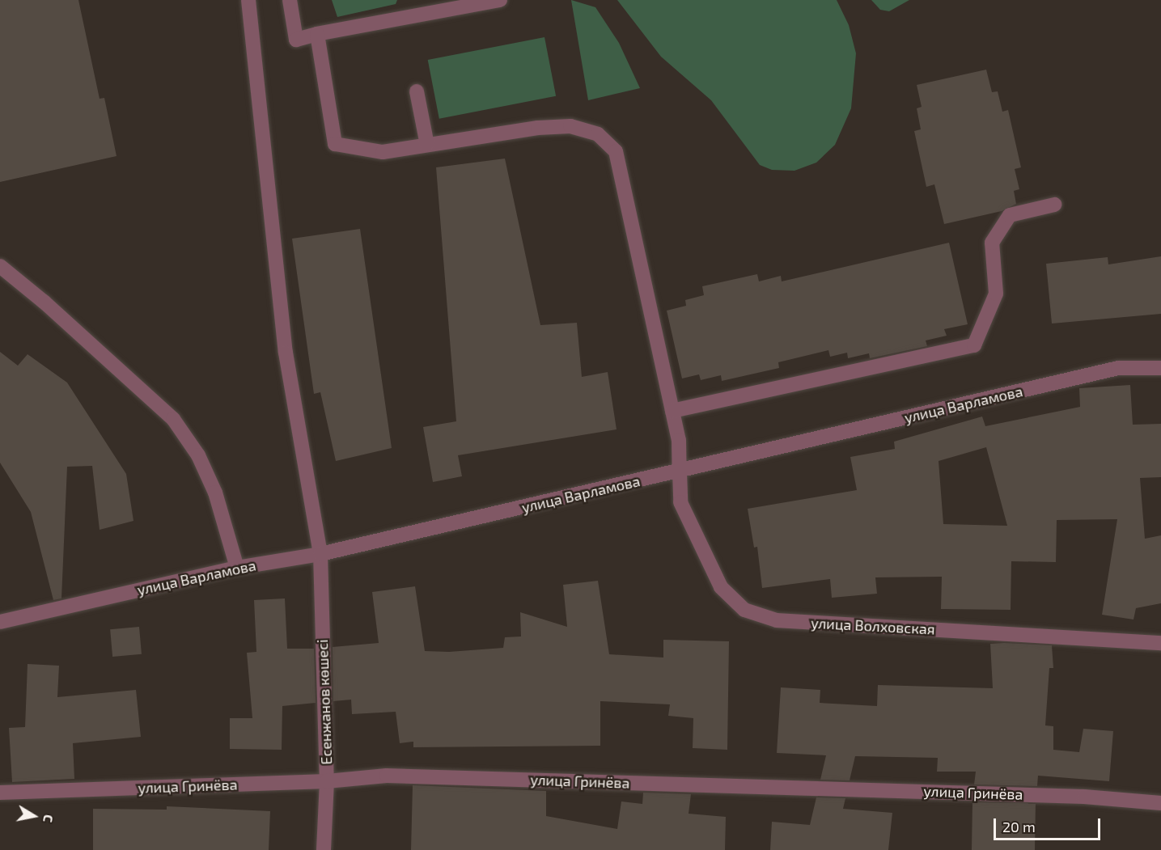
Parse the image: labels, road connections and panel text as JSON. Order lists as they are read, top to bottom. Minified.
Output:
{"streets":{"street":["улица Варламова","улица Волховская","Есенжанов көшесі","улица Гринёва"]},"crossings":[["улица Варламова","улица Волховская"],["улица Варламова","Есенжанов көшесі"],["Есенжанов көшесі","улица Гринёва"]],"scale_bar":"20 m","north":"right"}
